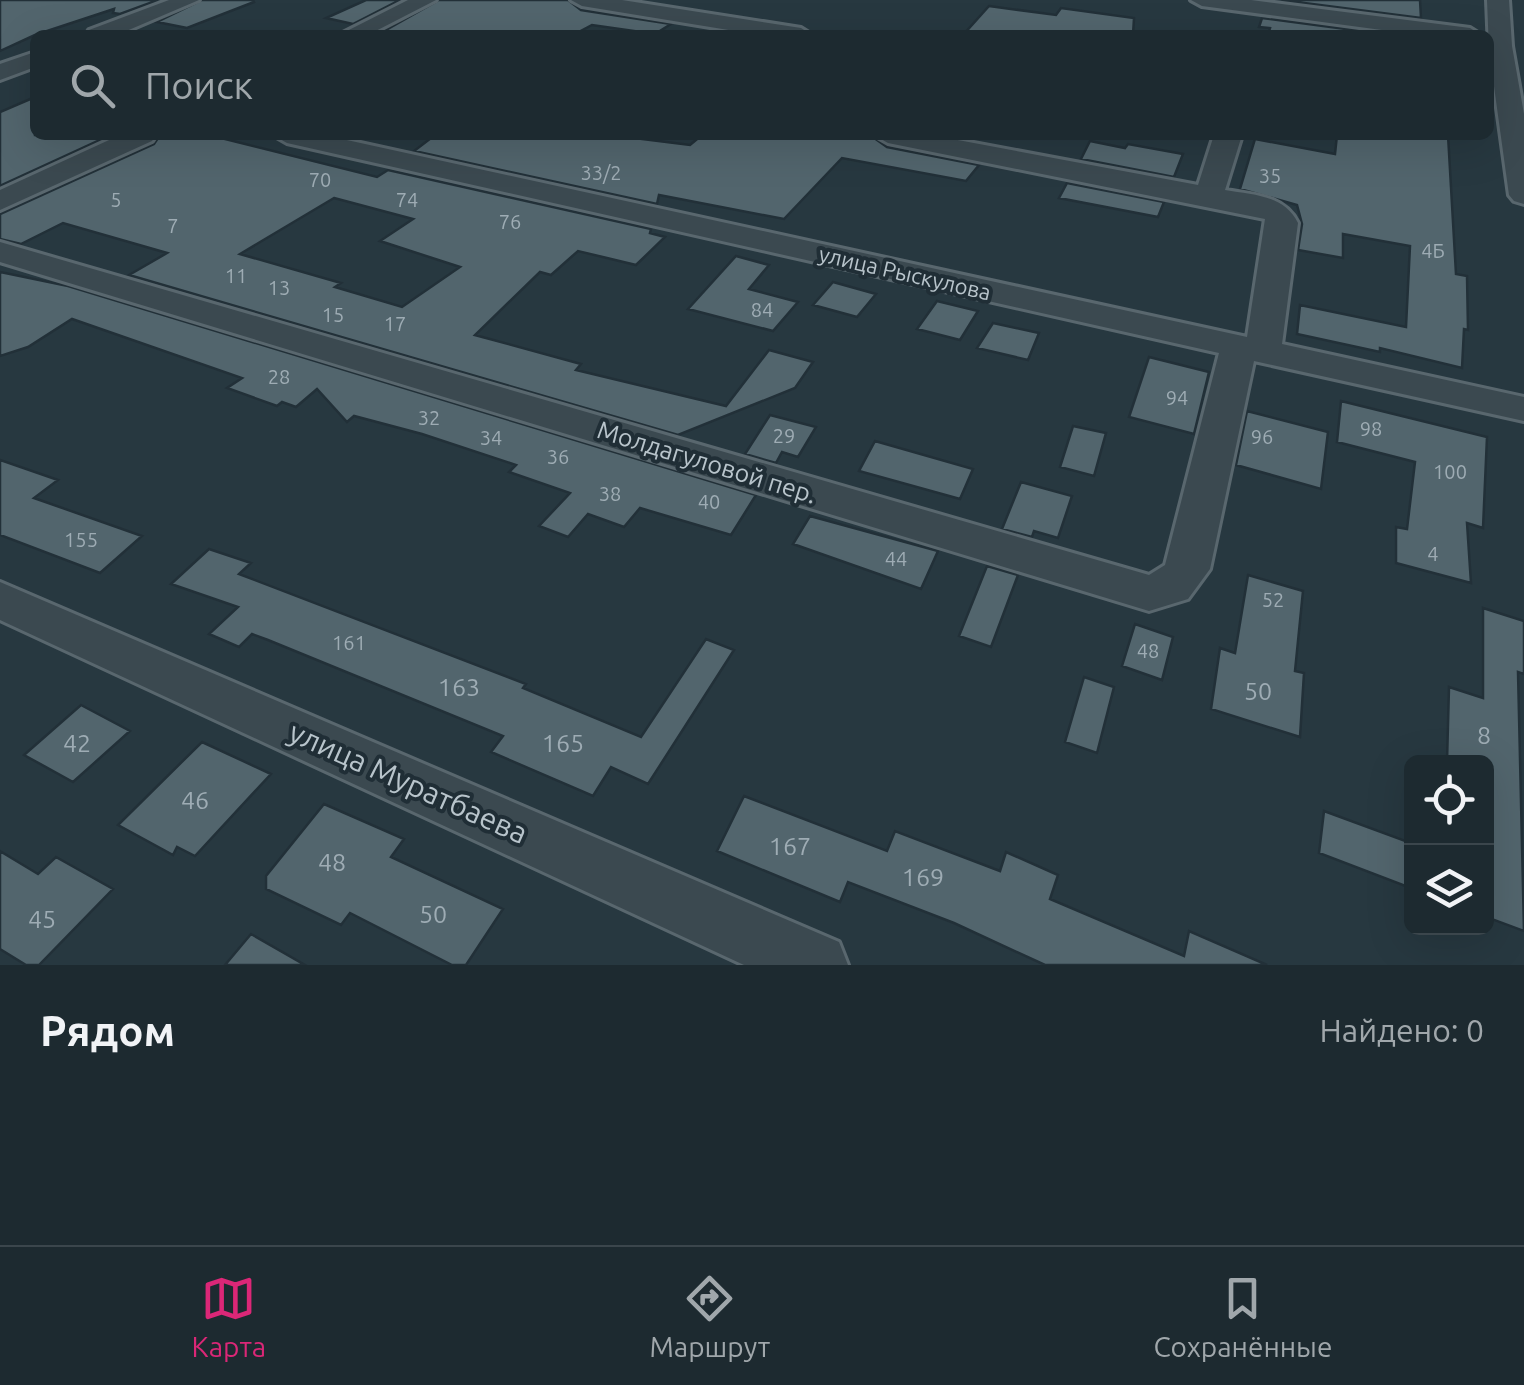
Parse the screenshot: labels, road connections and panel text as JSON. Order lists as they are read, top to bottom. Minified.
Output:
{"streets":{"street":["улица Рыскулова","Молдагуловой пер.","улица Муратбаева"]},"crossings":[["улица Рыскулова","Молдагуловой пер."]],"house_numbers":["33/2","35","70","5","74","76","7","4Б","11","13","84","15","17","28","94","32","98","29","96","34","36","100","38","40","155","4","44","52","161","48","163","50","8","42","165","46","167","48","169","50","45"],"page":{"search":"Поиск","heading":["Рядом","Найдено: 0"],"nav":["Карта","Маршрут","Сохранённые"]}}
